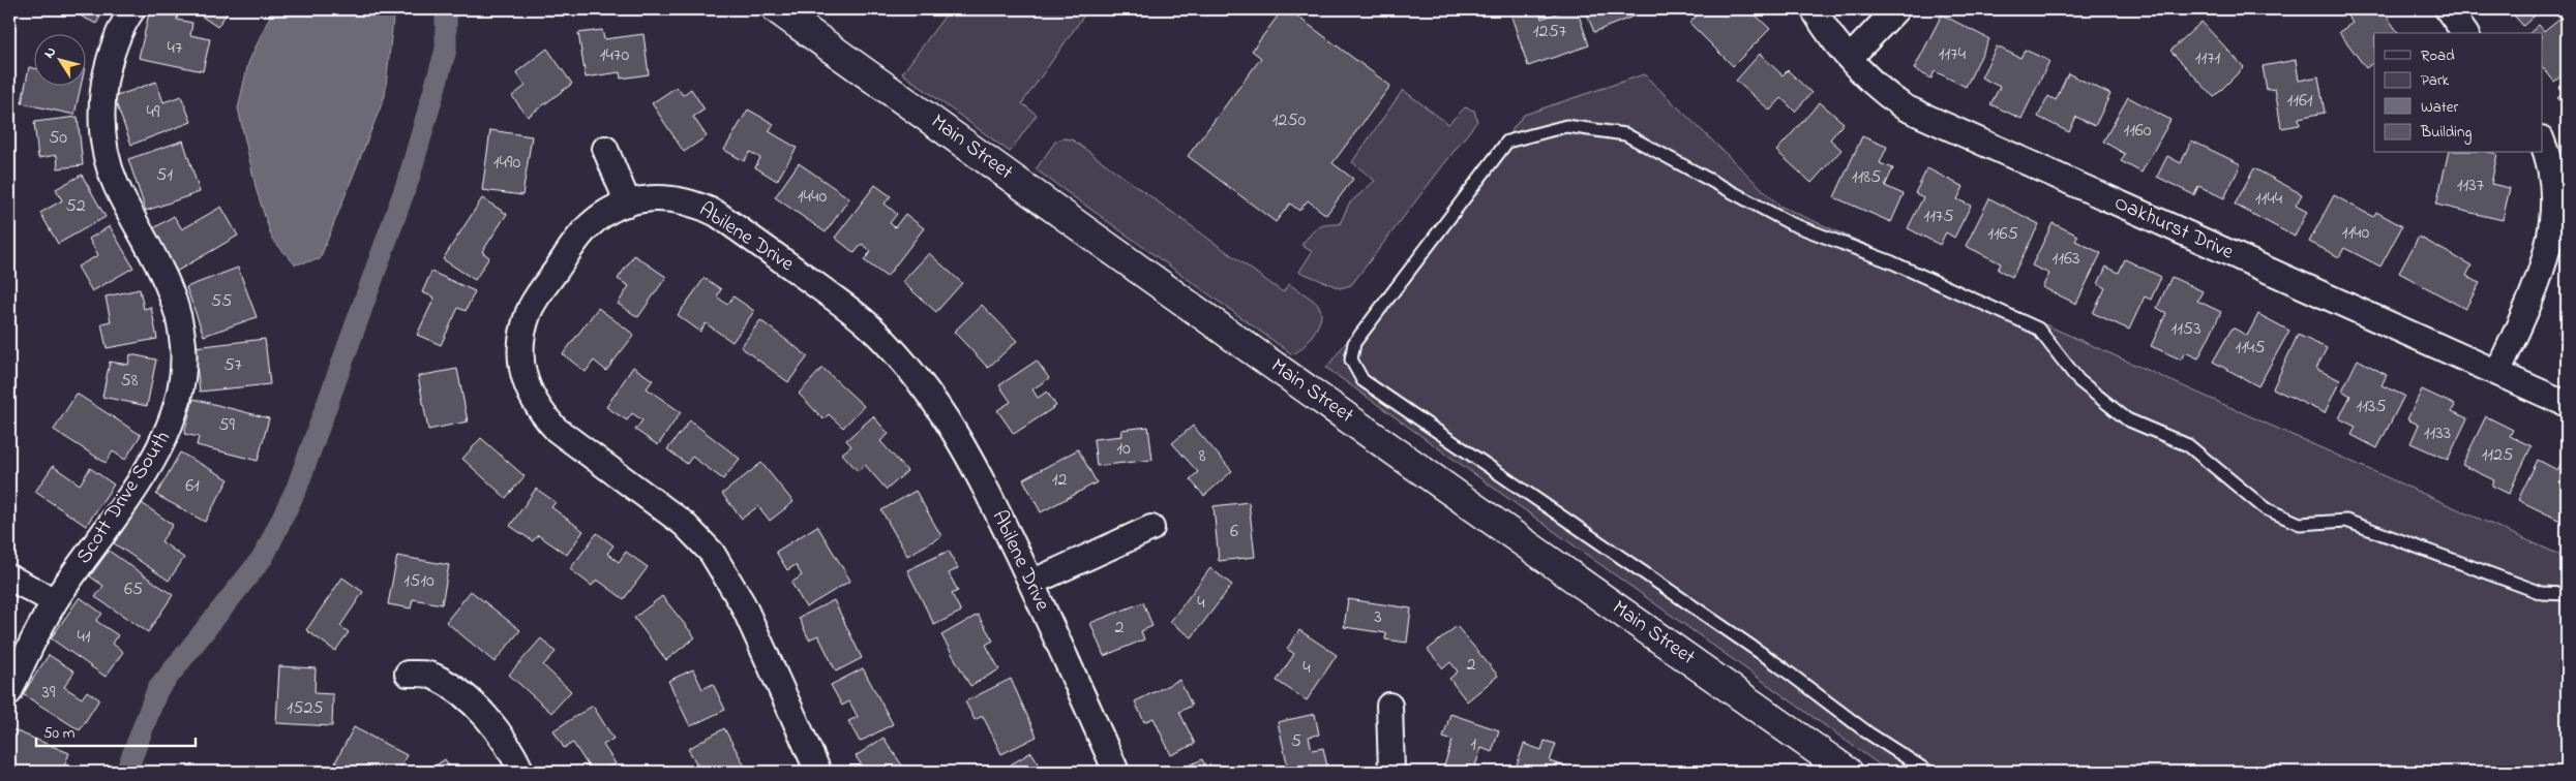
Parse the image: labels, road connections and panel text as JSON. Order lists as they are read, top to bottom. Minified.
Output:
{"streets":{"main road":["Main Street"],"street":["Oakhurst Drive","Abilene Drive","Scott Drive South"]},"house_numbers":["1257","47","1174","1470","1171","1161","49","1250","1160","50","1490","51","1185","1137","1440","1144","52","1175","1140","1165","1163","55","1153","1145","57","58","1135","59","1133","10","1125","8","12","61","6","1510","65","4","3","2","41","2","4","39","1525","5","1"],"legend":["Road","Park","Water","Building"],"scale_bar":"50 m","north":"top left"}
